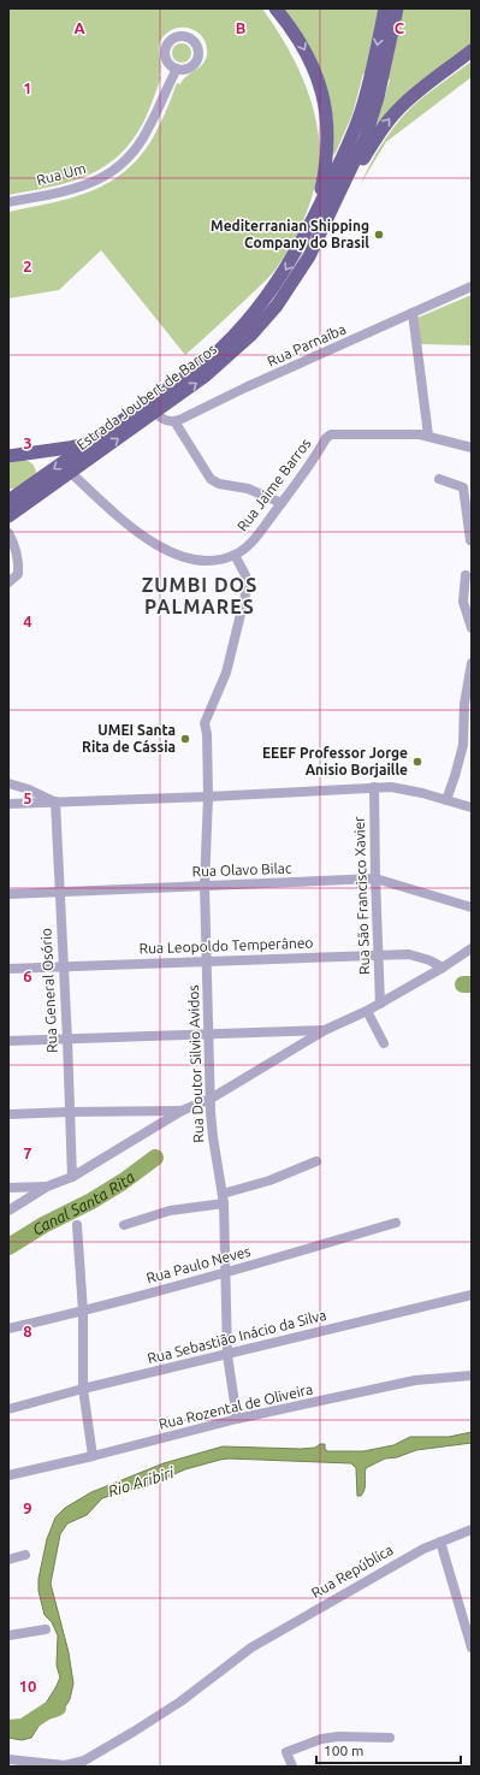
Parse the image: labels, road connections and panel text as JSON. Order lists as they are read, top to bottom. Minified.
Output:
{"streets":{"main road":["Estrada Joubert de Barros"],"street":["Rua Um","Rua Parnaíba","Rua Jaime Barros","Rua Olavo Bilac","Rua São Francisco Xavier","Rua Leopoldo Temperâneo","Rua General Osório","Rua Doutor Silvio Avidos","Rua Paulo Neves","Rua Sebastião Inácio da Silva","Rua Rozental de Oliveira","Rua República"]},"crossings":[["Estrada Joubert de Barros","Rua Jaime Barros"],["Rua Jaime Barros","Rua Doutor Silvio Avidos"],["Rua Olavo Bilac","Rua São Francisco Xavier"],["Rua Olavo Bilac","Rua General Osório"],["Rua Olavo Bilac","Rua Doutor Silvio Avidos"],["Rua São Francisco Xavier","Rua Leopoldo Temperâneo"],["Rua Leopoldo Temperâneo","Rua General Osório"],["Rua Leopoldo Temperâneo","Rua Doutor Silvio Avidos"],["Rua Doutor Silvio Avidos","Rua Paulo Neves"],["Rua Doutor Silvio Avidos","Rua Sebastião Inácio da Silva"],["Rua Doutor Silvio Avidos","Rua Rozental de Oliveira"]],"districts":["ZUMBI DOS PALMARES"],"water":["Canal Santa Rita","Rio Aribiri"],"places":["Mediterranian Shipping Company do Brasil","UMEI Santa Rita de Cássia","EEEF Professor Jorge Anisio Borjaille"],"scale_bar":"100 m","grid":{"columns":["A","B","C"],"rows":["1","2","3","4","5","6","7","8","9","10"]}}
